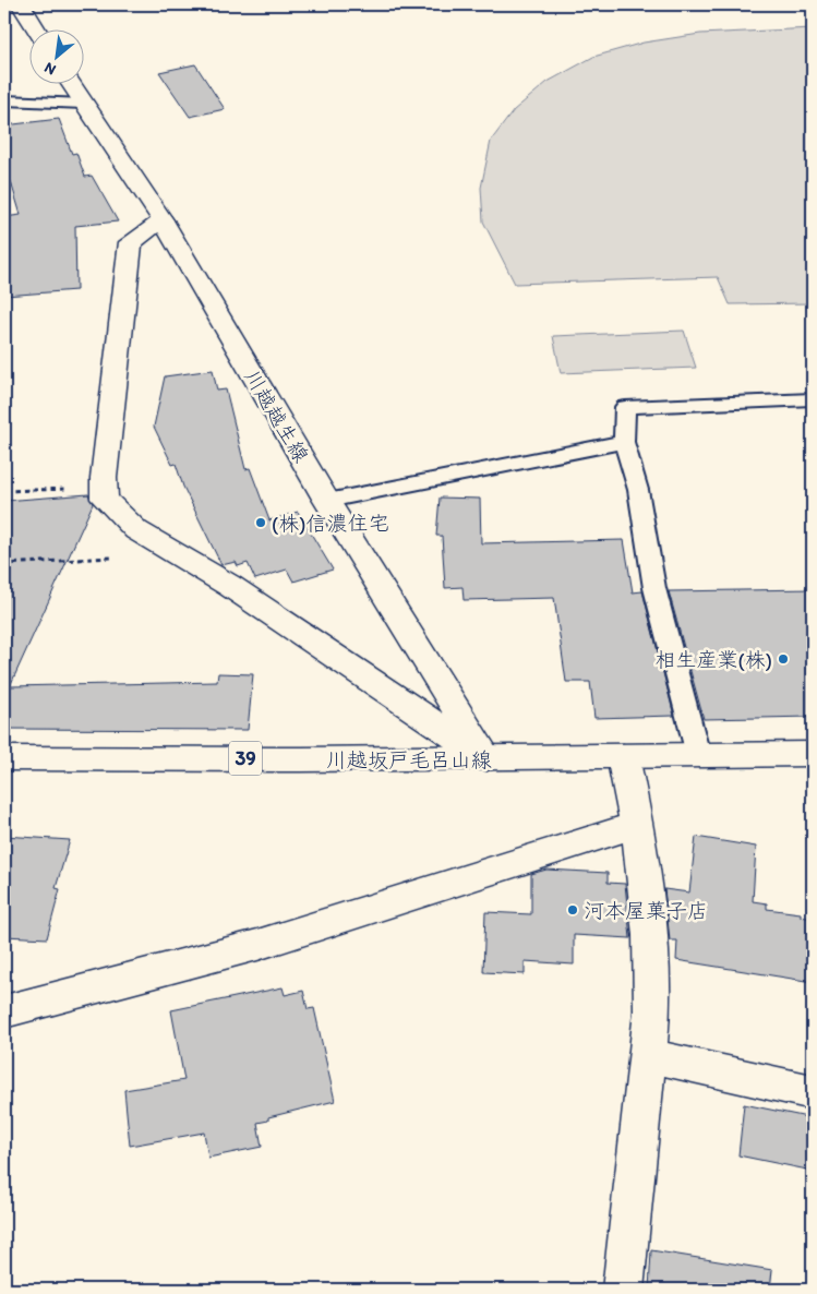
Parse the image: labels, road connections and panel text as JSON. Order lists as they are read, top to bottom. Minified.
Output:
{"streets":{"main road":["川越越生線","39","川越坂戸毛呂山線"]},"crossings":[["川越越生線","川越坂戸毛呂山線"]],"places":["(株)信濃住宅","相生産業(株)","河本屋菓子店"],"north":"bottom left"}
